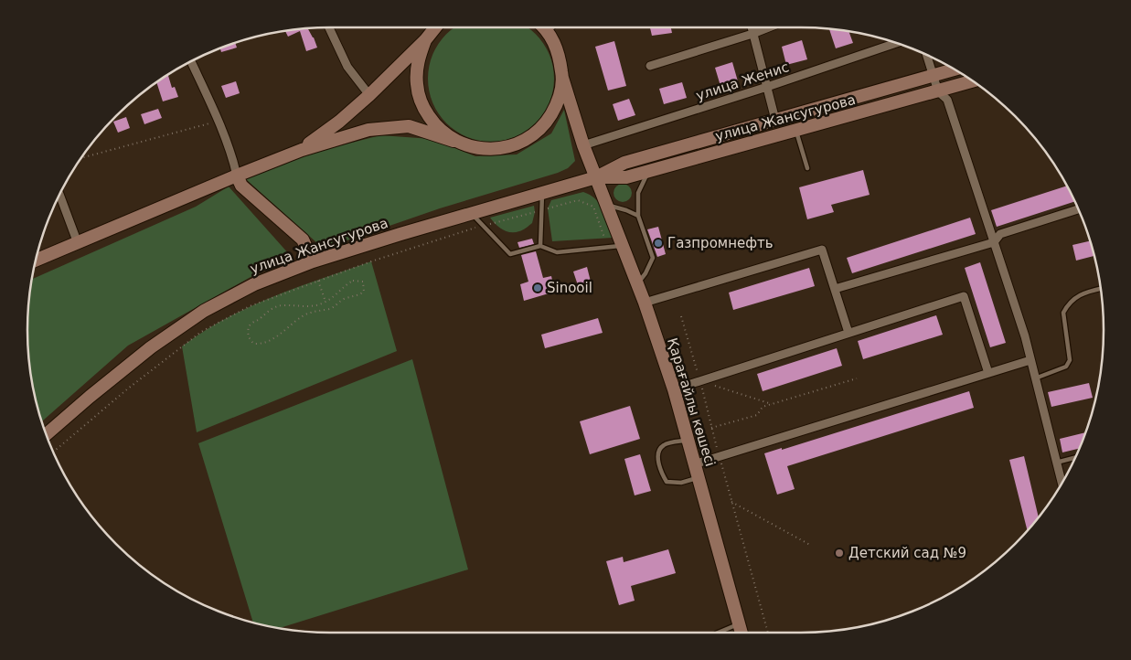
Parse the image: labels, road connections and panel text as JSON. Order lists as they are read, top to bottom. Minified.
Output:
{"streets":{"main road":["улица Жансугурова","Қарағайлы көшесі"],"street":["улица Женис"]},"crossings":[["улица Женис","Қарағайлы көшесі"],["улица Жансугурова","Қарағайлы көшесі"]],"places":["Газпромнефть","Sinooil","Детский сад №9"]}
